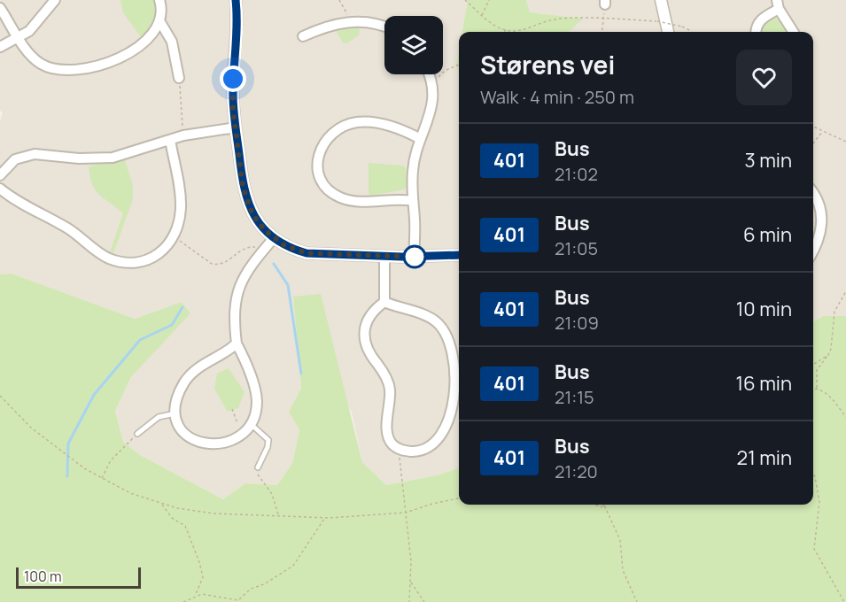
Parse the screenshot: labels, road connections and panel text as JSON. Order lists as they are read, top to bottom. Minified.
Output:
{"lines":["bus line 401"],"scale_bar":"100 m","page":{"heading":["Størens vei","Walk · 4 min · 250 m"],"list":[{"mark":"401","name":"Bus","note":"21:02","value":"3 min"},{"mark":"401","name":"Bus","note":"21:05","value":"6 min"},{"mark":"401","name":"Bus","note":"21:09","value":"10 min"},{"mark":"401","name":"Bus","note":"21:15","value":"16 min"},{"mark":"401","name":"Bus","note":"21:20","value":"21 min"}],"scale":"100 m"}}
